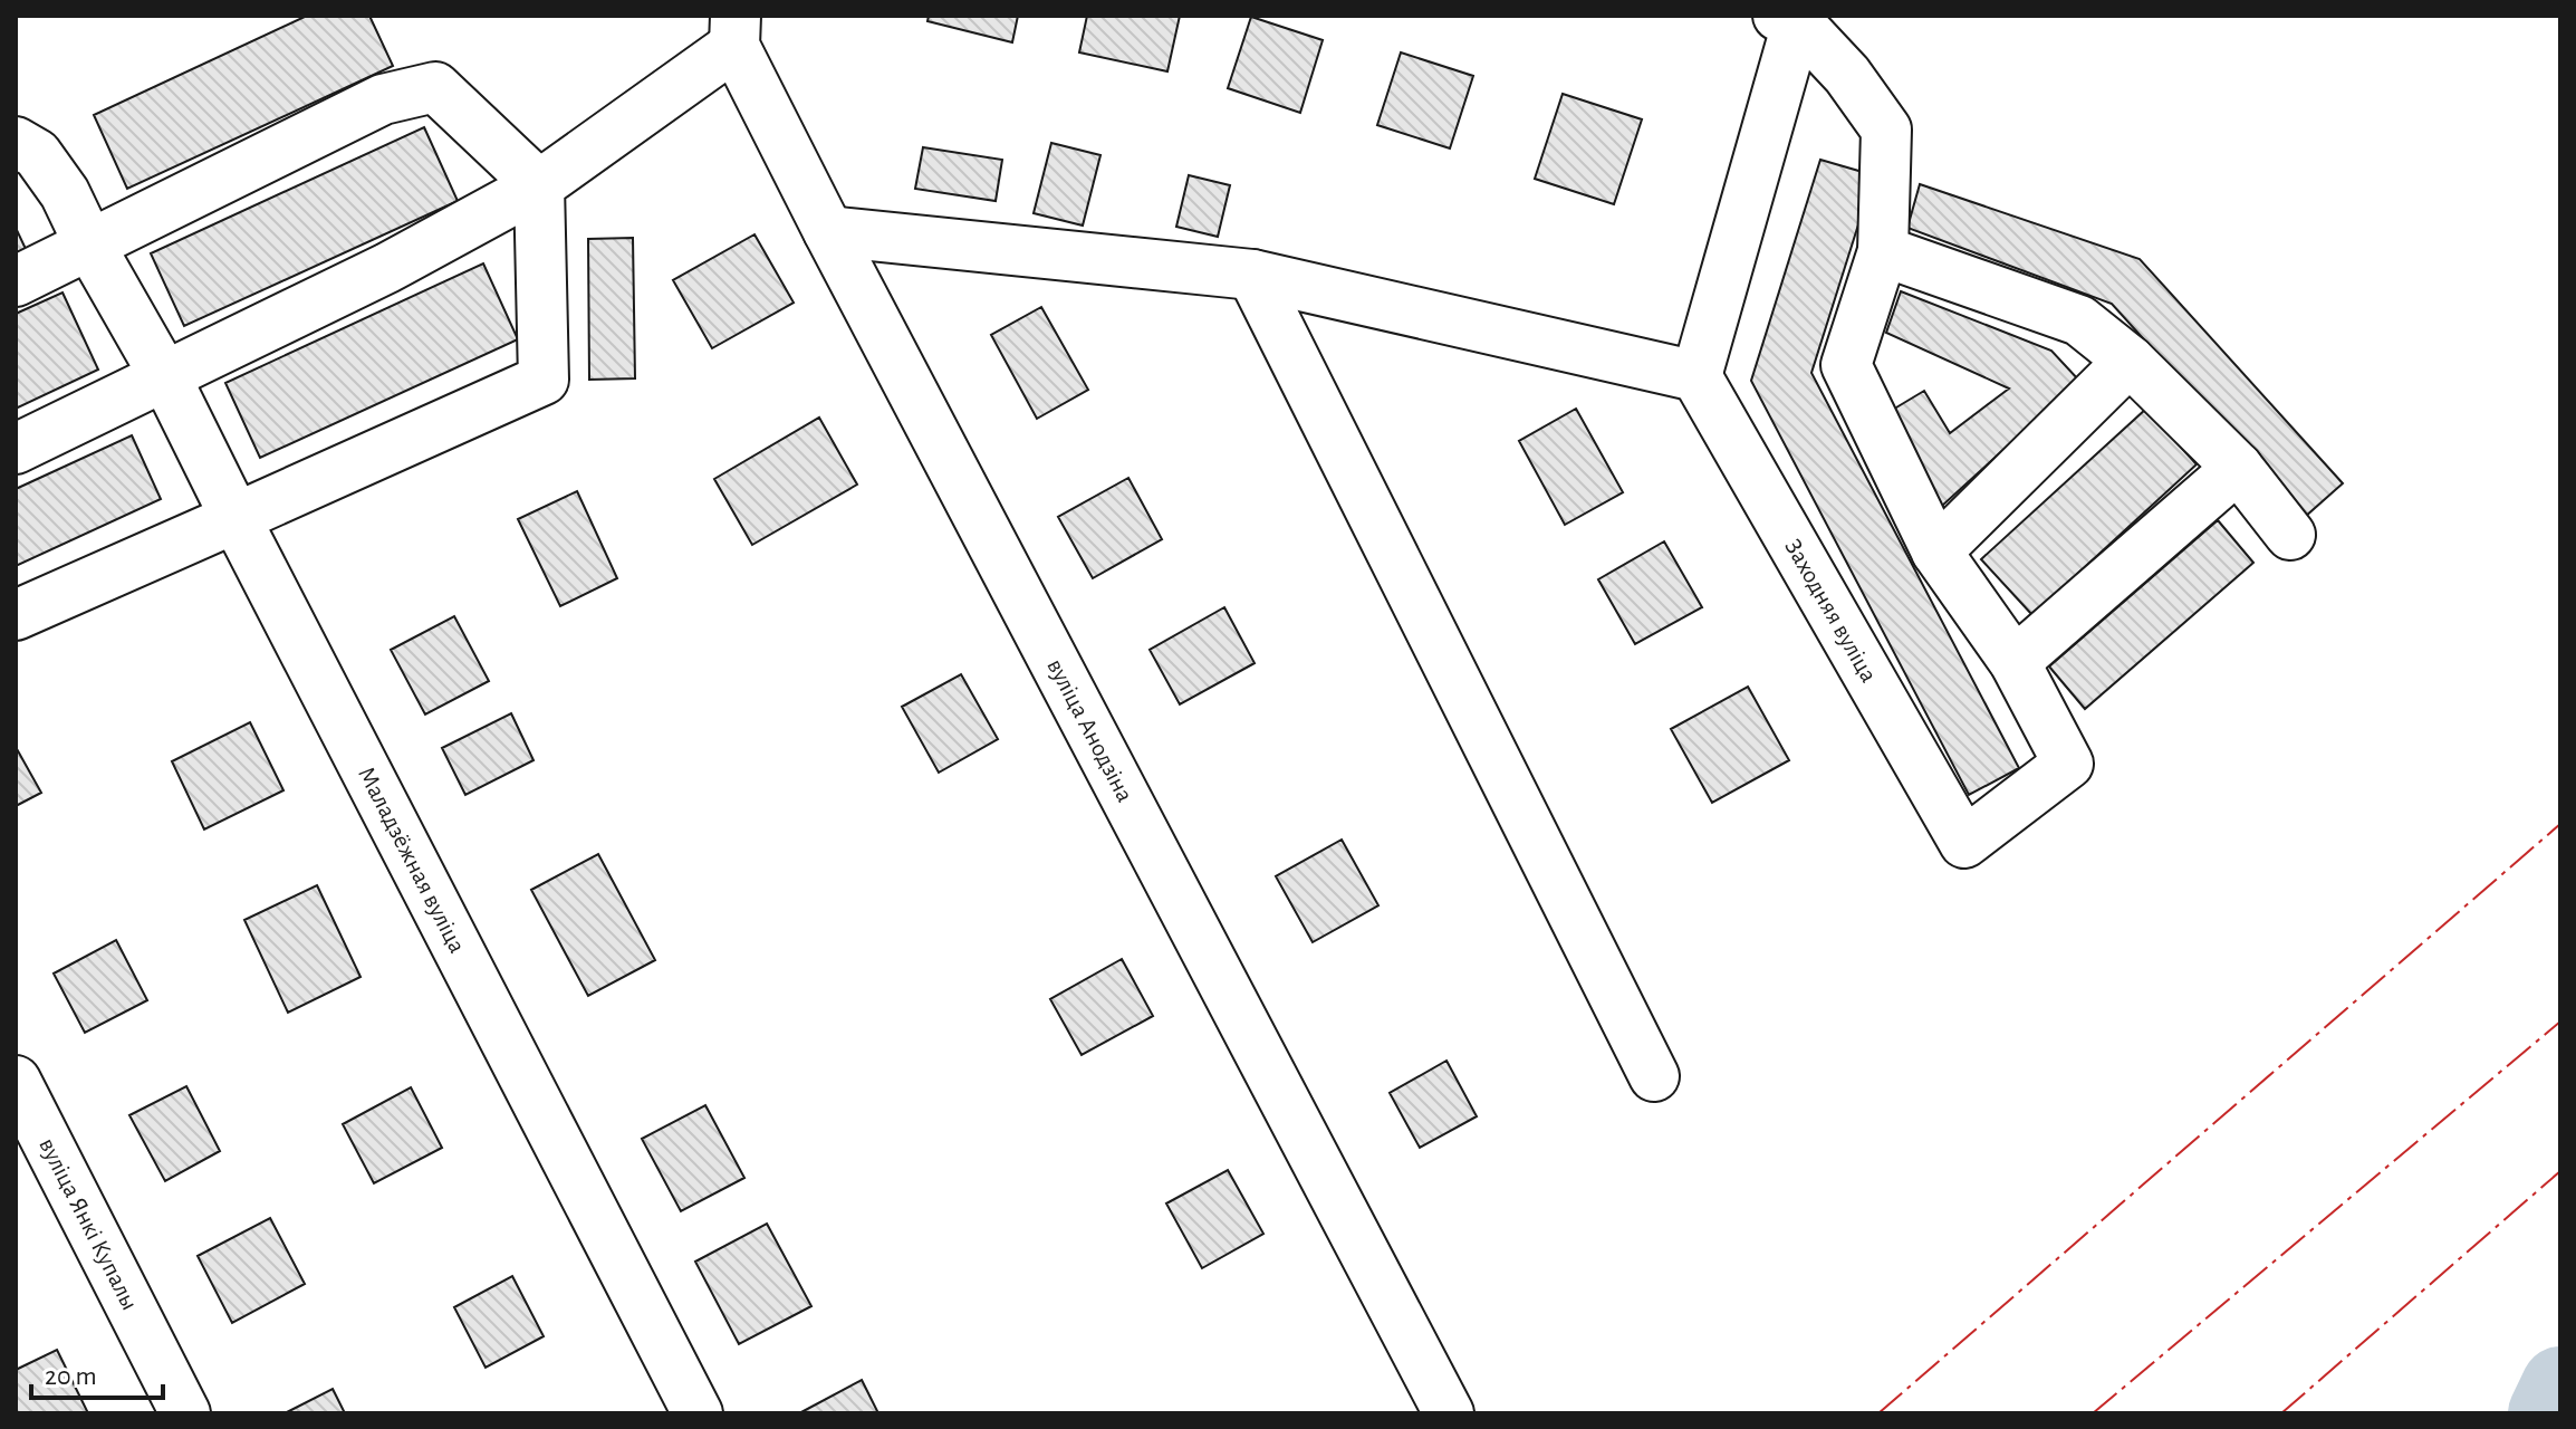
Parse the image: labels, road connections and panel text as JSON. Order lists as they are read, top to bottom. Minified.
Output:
{"streets":{"street":["Заходняя вуліца","вуліца Анодзіна","Маладзёжная вуліца","вуліца Янкі Купалы"]},"scale_bar":"20 m"}
